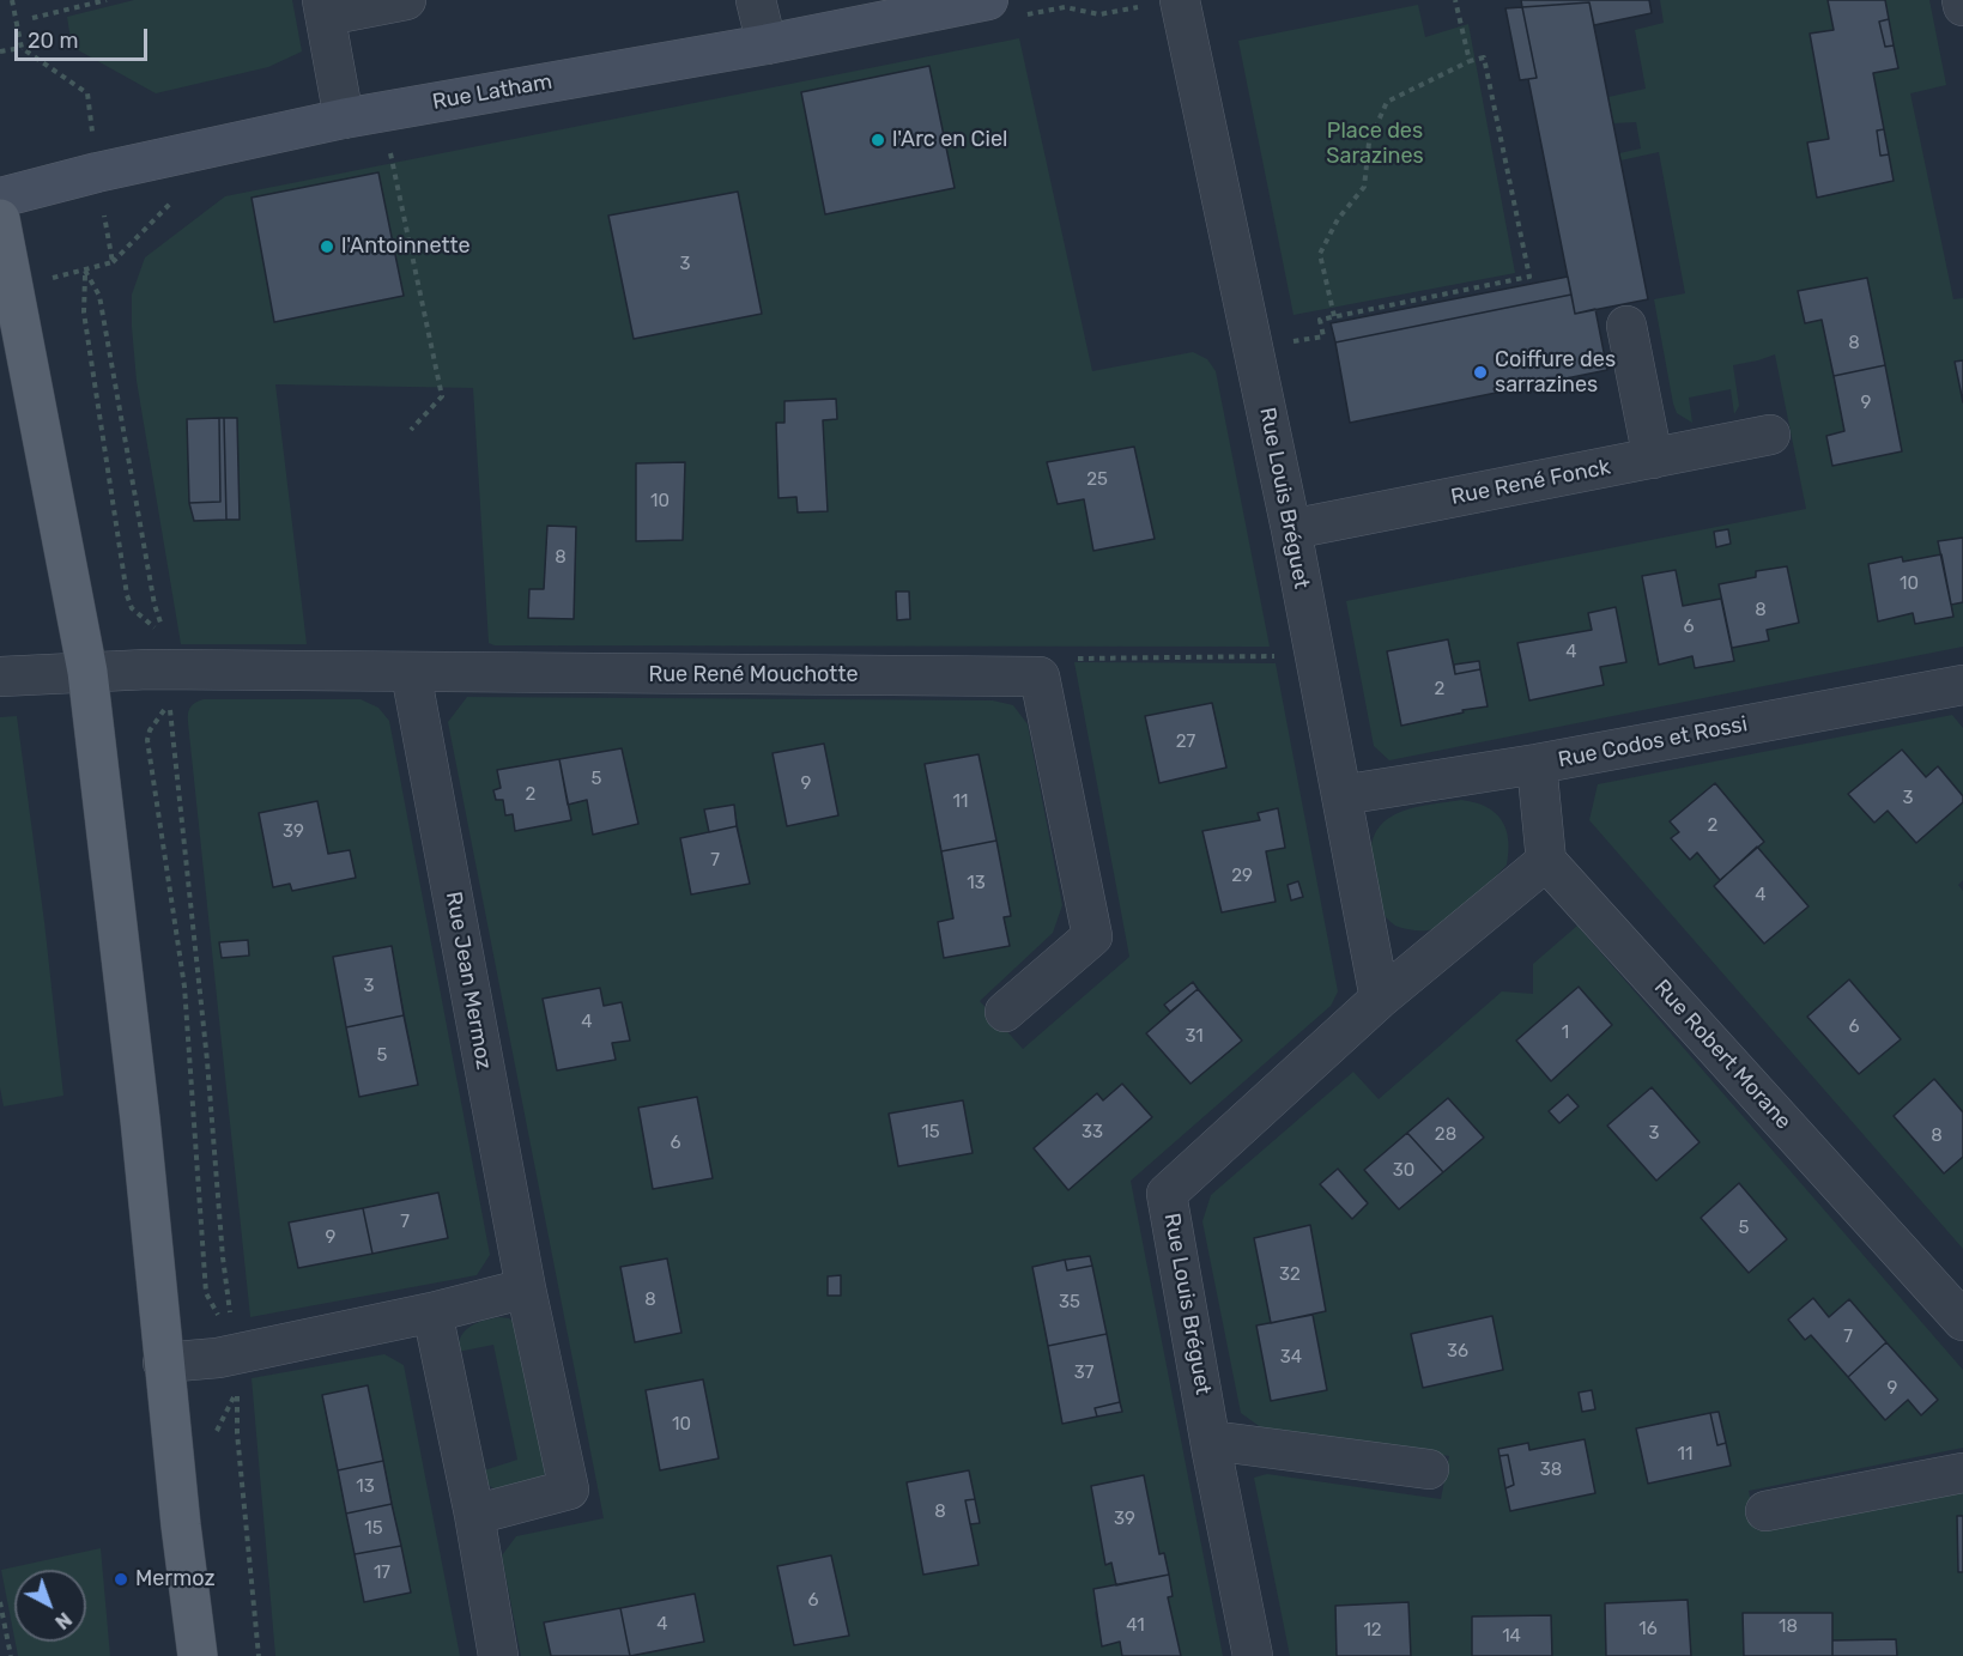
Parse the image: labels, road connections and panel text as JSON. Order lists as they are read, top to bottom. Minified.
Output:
{"streets":{"street":["Rue Latham","Rue René Fonck","Rue Louis Bréguet","Rue René Mouchotte","Rue Codos et Rossi","Rue Jean Mermoz","Rue Robert Morane"]},"crossings":[["Rue René Fonck","Rue Louis Bréguet"],["Rue Louis Bréguet","Rue Codos et Rossi"],["Rue Louis Bréguet","Rue Robert Morane"],["Rue René Mouchotte","Rue Jean Mermoz"]],"parks":["Place des Sarazines"],"places":["l'Arc en Ciel","l'Antoinnette","Coiffure des sarrazines","Mermoz"],"house_numbers":["3","8","9","25","10","8","10","8","6","4","2","27","5","9","2","3","11","2","39","7","29","13","4","3","4","6","1","31","5","15","33","3","28","8","6","30","7","5","9","32","8","35","7","36","34","37","9","10","11","38","13","8","39","15","17","6","4","41","18","16","12","14"],"scale_bar":"20 m","north":"bottom right"}
